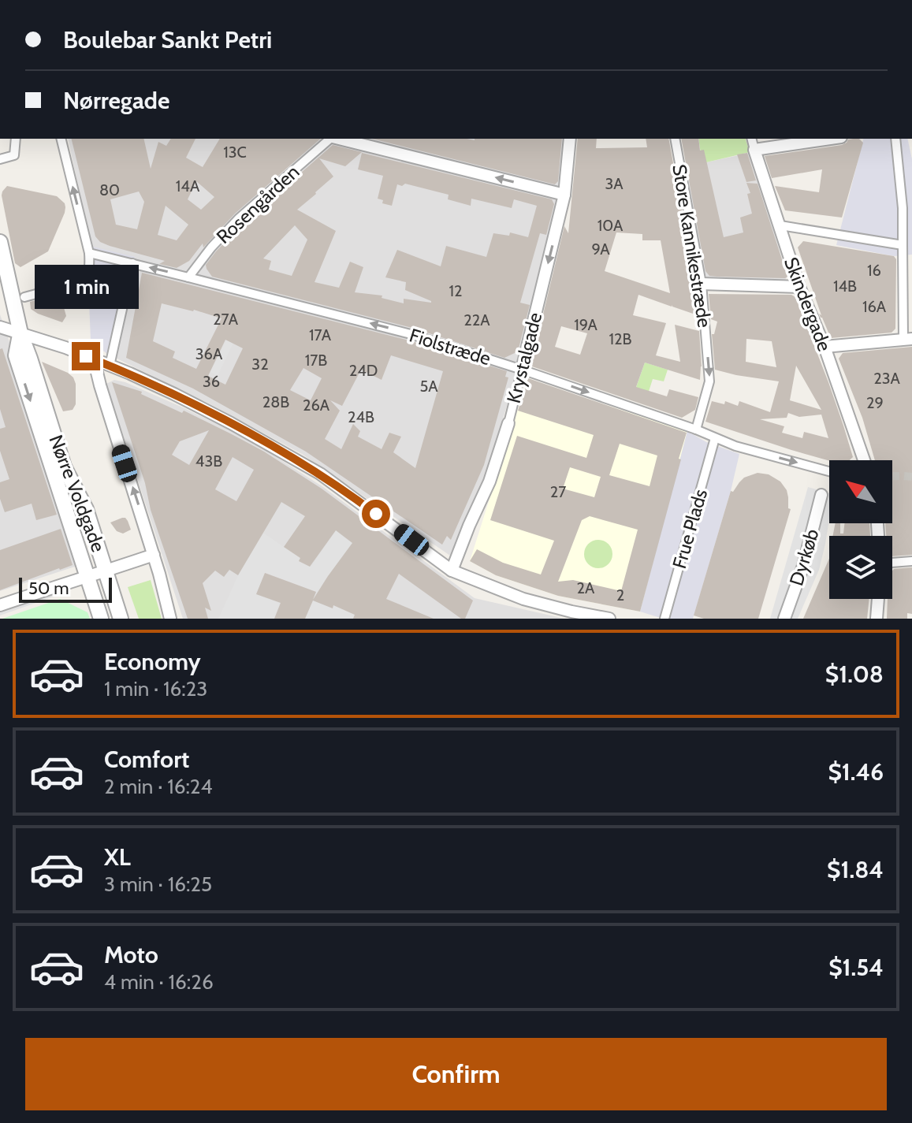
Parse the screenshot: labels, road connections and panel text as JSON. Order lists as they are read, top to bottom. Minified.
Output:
{"streets":{"street":["Rosengården","Store Kannikestræde","Skindergade","Fiolstræde","Krystalgade","Nørre Voldgade","Frue Plads","Dyrkøb"]},"crossings":[["Rosengården","Fiolstræde"],["Store Kannikestræde","Fiolstræde"],["Fiolstræde","Krystalgade"],["Fiolstræde","Frue Plads"]],"one_way":["Store Kannikestræde","Krystalgade"],"house_numbers":["13C","3A","14A","80","10A","9A","16","14B","12","16A","27A","22A","19A","17A","12B","36A","17B","32","24D","23A","36","5A","28B","29","26A","24B","43B","27","2A","2"],"scale_bar":"50 m","north":"top left","page":{"banner":["Boulebar Sankt Petri","Nørregade"],"bubble":"1 min","scale":"50 m","list":[{"name":"Economy","note":"1 min · 16:23","value":"$1.08"},{"name":"Comfort","note":"2 min · 16:24","value":"$1.46"},{"name":"XL","note":"3 min · 16:25","value":"$1.84"},{"name":"Moto","note":"4 min · 16:26","value":"$1.54"}],"buttons":"Confirm"}}
